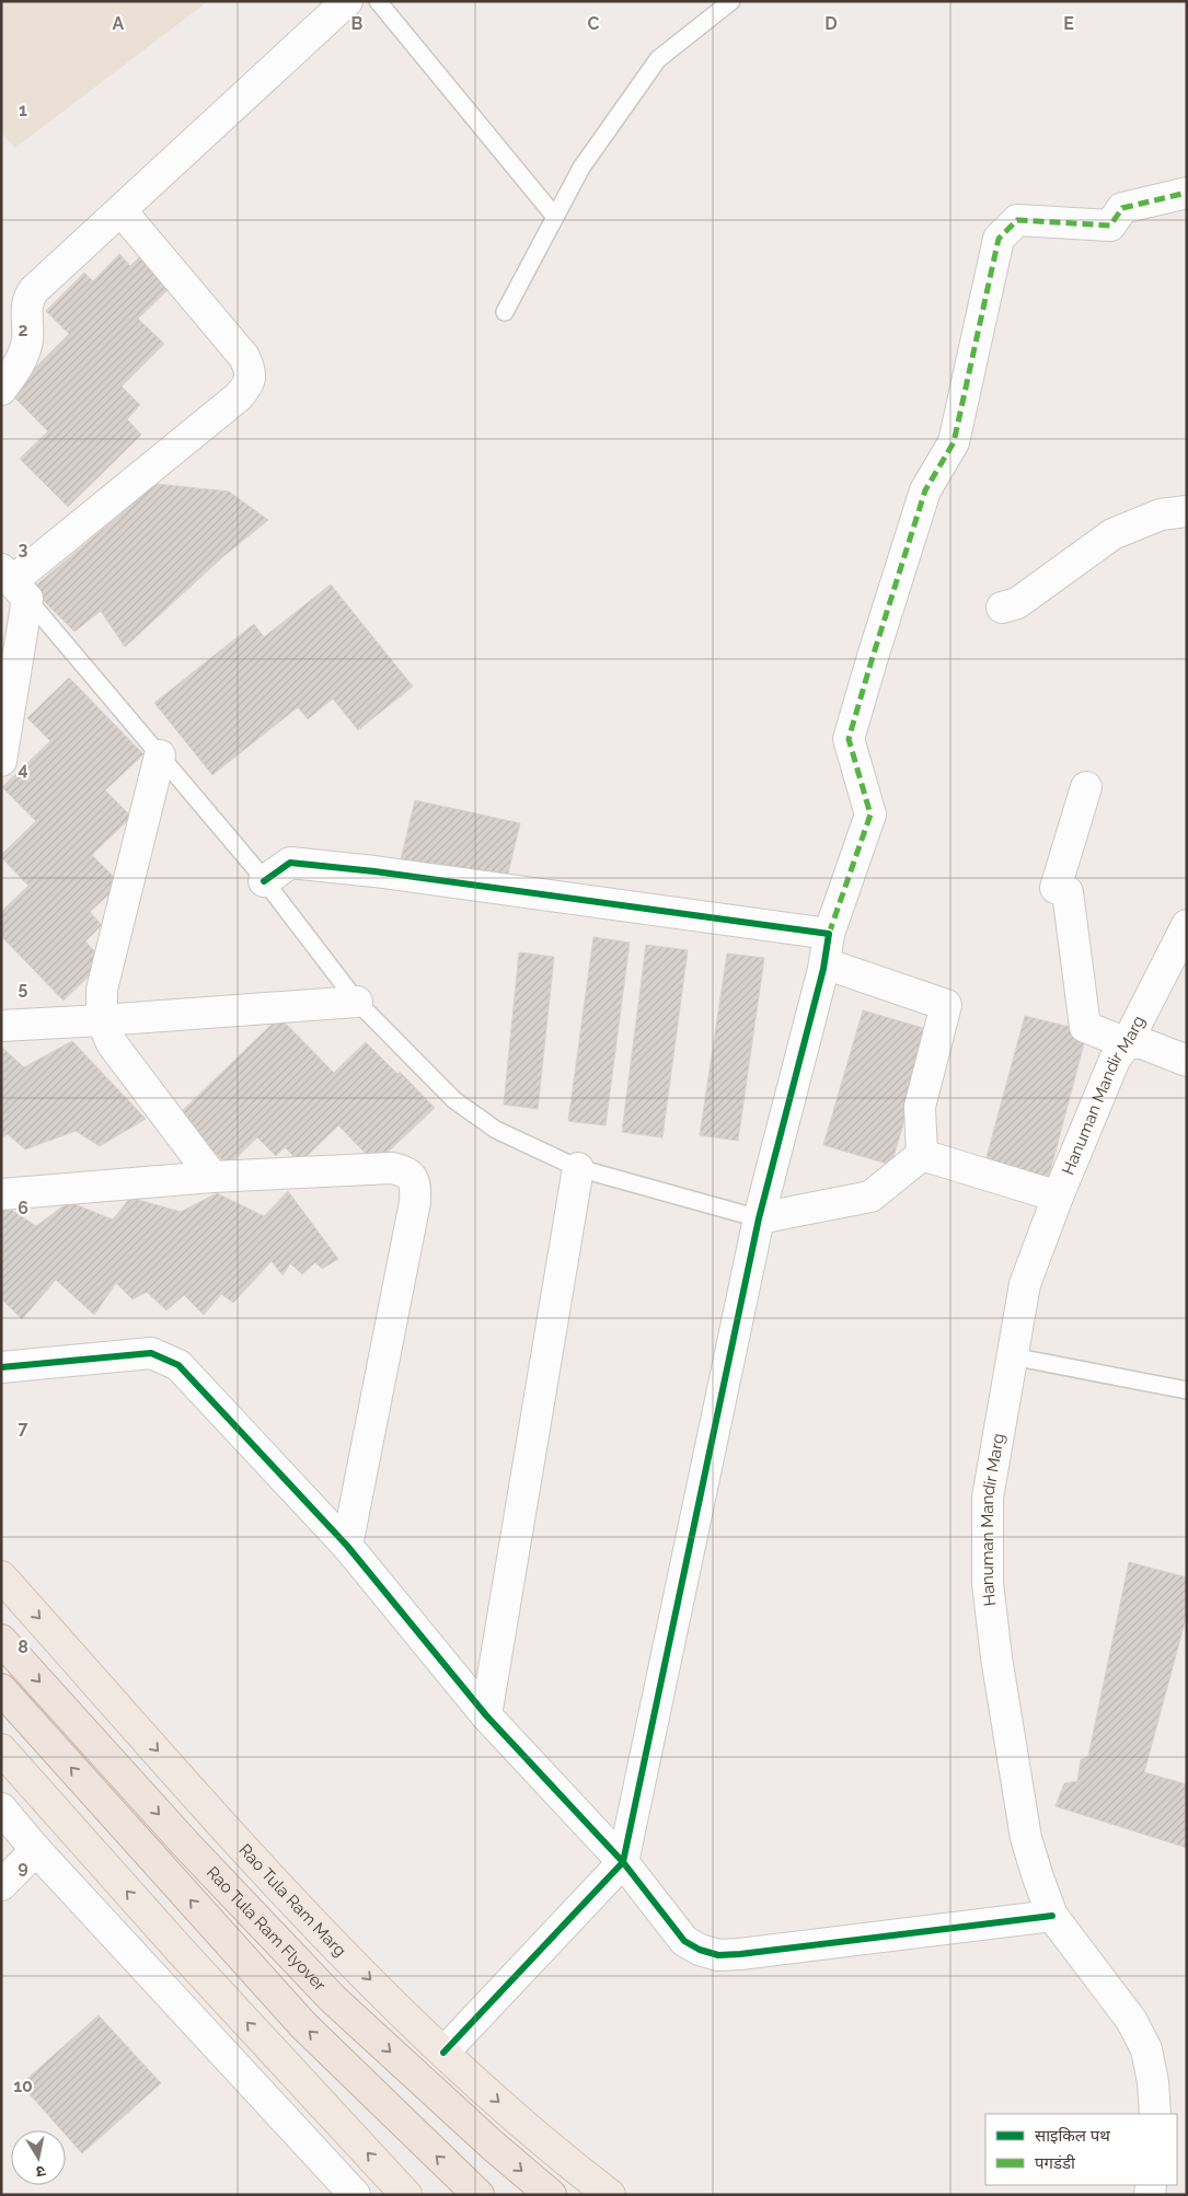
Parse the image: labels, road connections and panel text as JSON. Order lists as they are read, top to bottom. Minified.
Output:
{"streets":{"highway":["Rao Tula Ram Flyover"],"main road":["Rao Tula Ram Marg"],"street":["Hanuman Mandir Marg"]},"legend":["साइकिल पथ","पगडंडी"],"north":"bottom","grid":{"columns":["A","B","C","D","E"],"rows":["1","2","3","4","5","6","7","8","9","10"]}}
